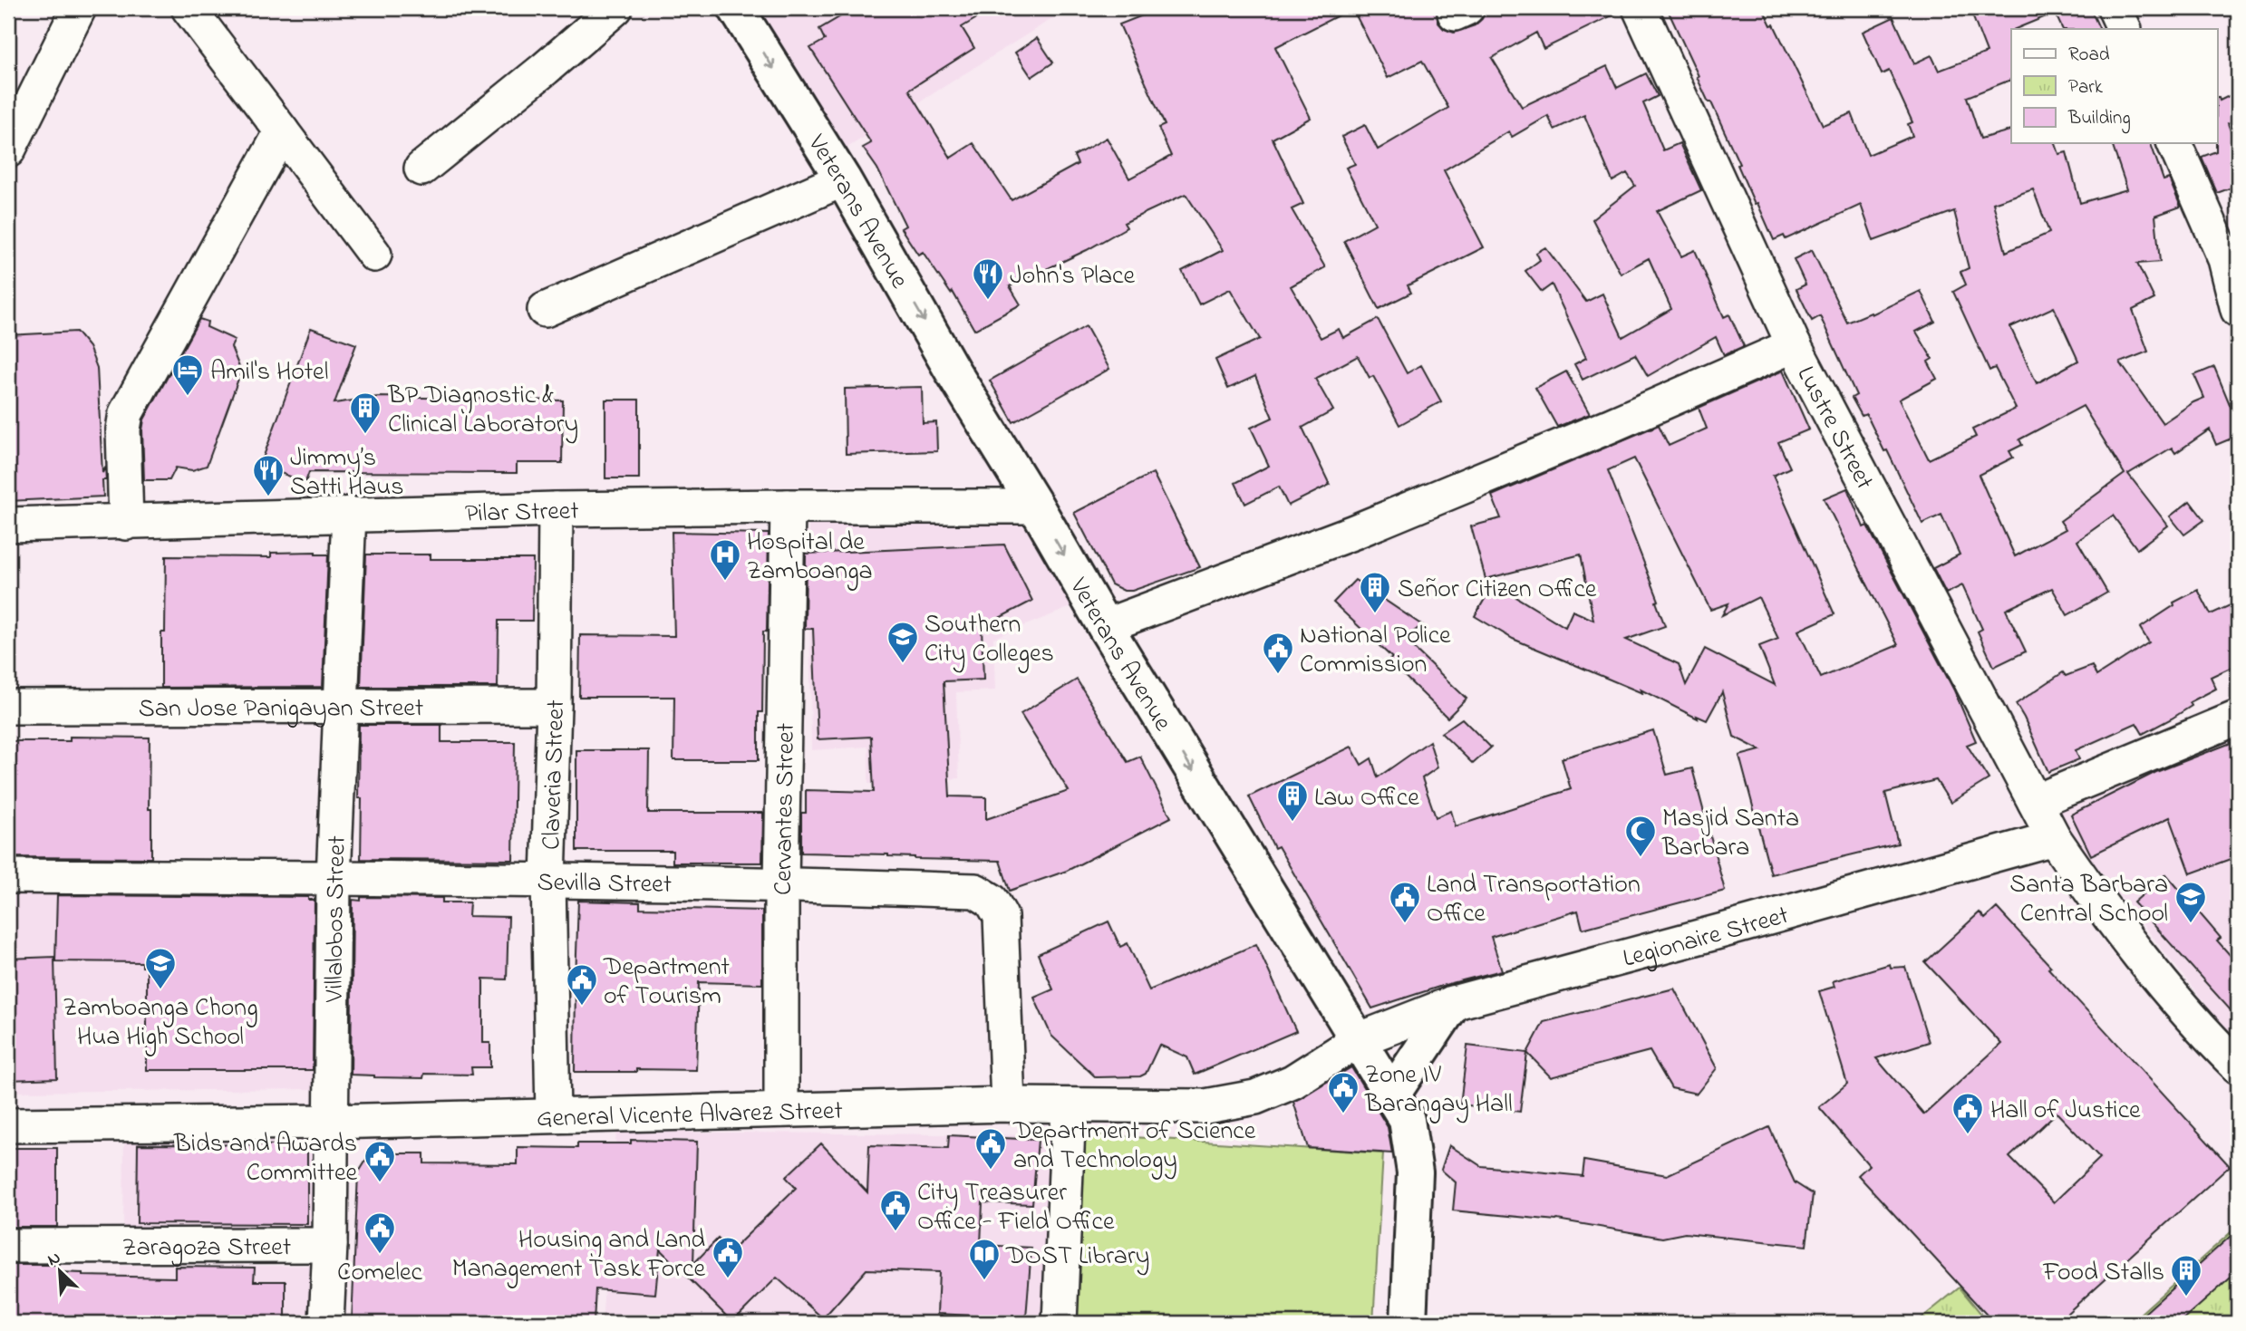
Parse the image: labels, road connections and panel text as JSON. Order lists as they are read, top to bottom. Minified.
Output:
{"streets":{"main road":["Veterans Avenue"],"street":["Lustre Street","Pilar Street","San Jose Panigayan Street","Claveria Street","Cervantes Street","Sevilla Street","Villalobos Street","Legionaire Street","General Vicente Alvarez Street","Zaragoza Street"]},"crossings":[["Veterans Avenue","Pilar Street"],["Veterans Avenue","Legionaire Street"],["Veterans Avenue","General Vicente Alvarez Street"],["Lustre Street","Legionaire Street"],["Pilar Street","Claveria Street"],["Pilar Street","Cervantes Street"],["Pilar Street","Villalobos Street"],["San Jose Panigayan Street","Claveria Street"],["San Jose Panigayan Street","Villalobos Street"],["Claveria Street","Sevilla Street"],["Claveria Street","General Vicente Alvarez Street"],["Cervantes Street","Sevilla Street"],["Cervantes Street","General Vicente Alvarez Street"],["Sevilla Street","Villalobos Street"],["Sevilla Street","General Vicente Alvarez Street"],["Villalobos Street","General Vicente Alvarez Street"],["Villalobos Street","Zaragoza Street"],["Legionaire Street","General Vicente Alvarez Street"]],"one_way":["Veterans Avenue"],"places":{"restaurant":["John's Place","Jimmy’s Satti Haus"],"hotel":["Amil's Hotel"],"building":["BP Diagnostic & Clinical Laboratory","Señor Citizen Office","Law Office","Food Stalls"],"hospital":["Hospital de Zamboanga"],"school or university":["Southern City Colleges","Santa Barbara Central School","Zamboanga Chong Hua High School"],"public building":["National Police Commission","Land Transportation Office","Department of Tourism","Zone IV Barangay Hall","Hall of Justice","Department of Science and Technology","Bids and Awards Committee","City Treasurer Office - Field Office","Comelec","Housing and Land Management Task Force"],"mosque":["Masjid Santa Barbara"],"library":["DOST Library"]},"legend":["Road","Park","Building"],"north":"top left"}
